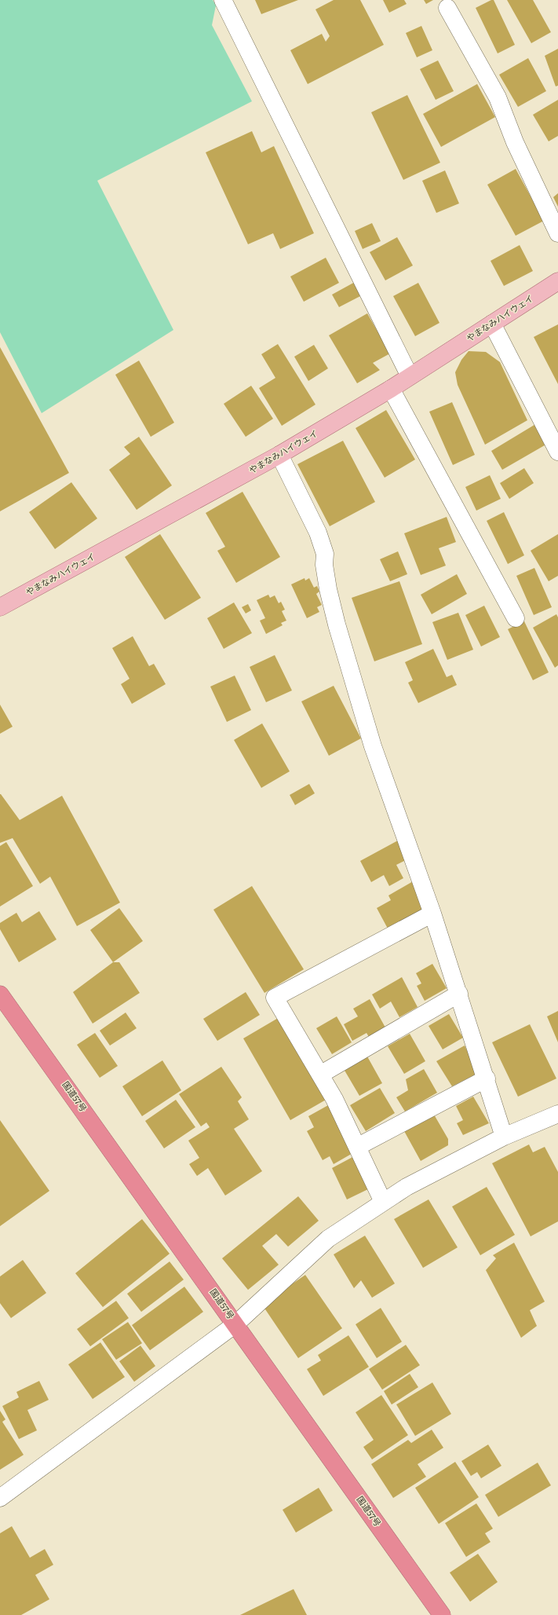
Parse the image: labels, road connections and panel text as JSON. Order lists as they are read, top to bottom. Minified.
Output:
{"streets":{"highway":["国道57号"],"main road":["やまなみハイウェイ"]}}
